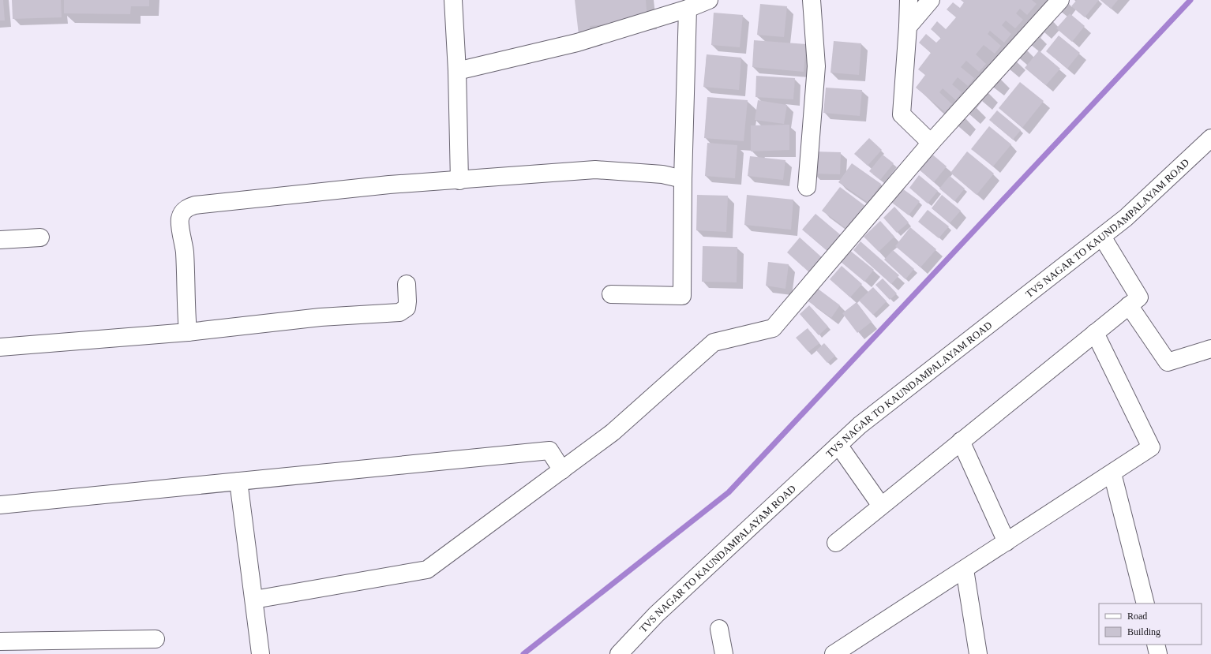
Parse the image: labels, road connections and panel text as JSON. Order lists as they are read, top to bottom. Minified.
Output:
{"streets":{"street":["TVS NAGAR TO KAUNDAMPALAYAM ROAD"]},"legend":["Road","Building"]}
